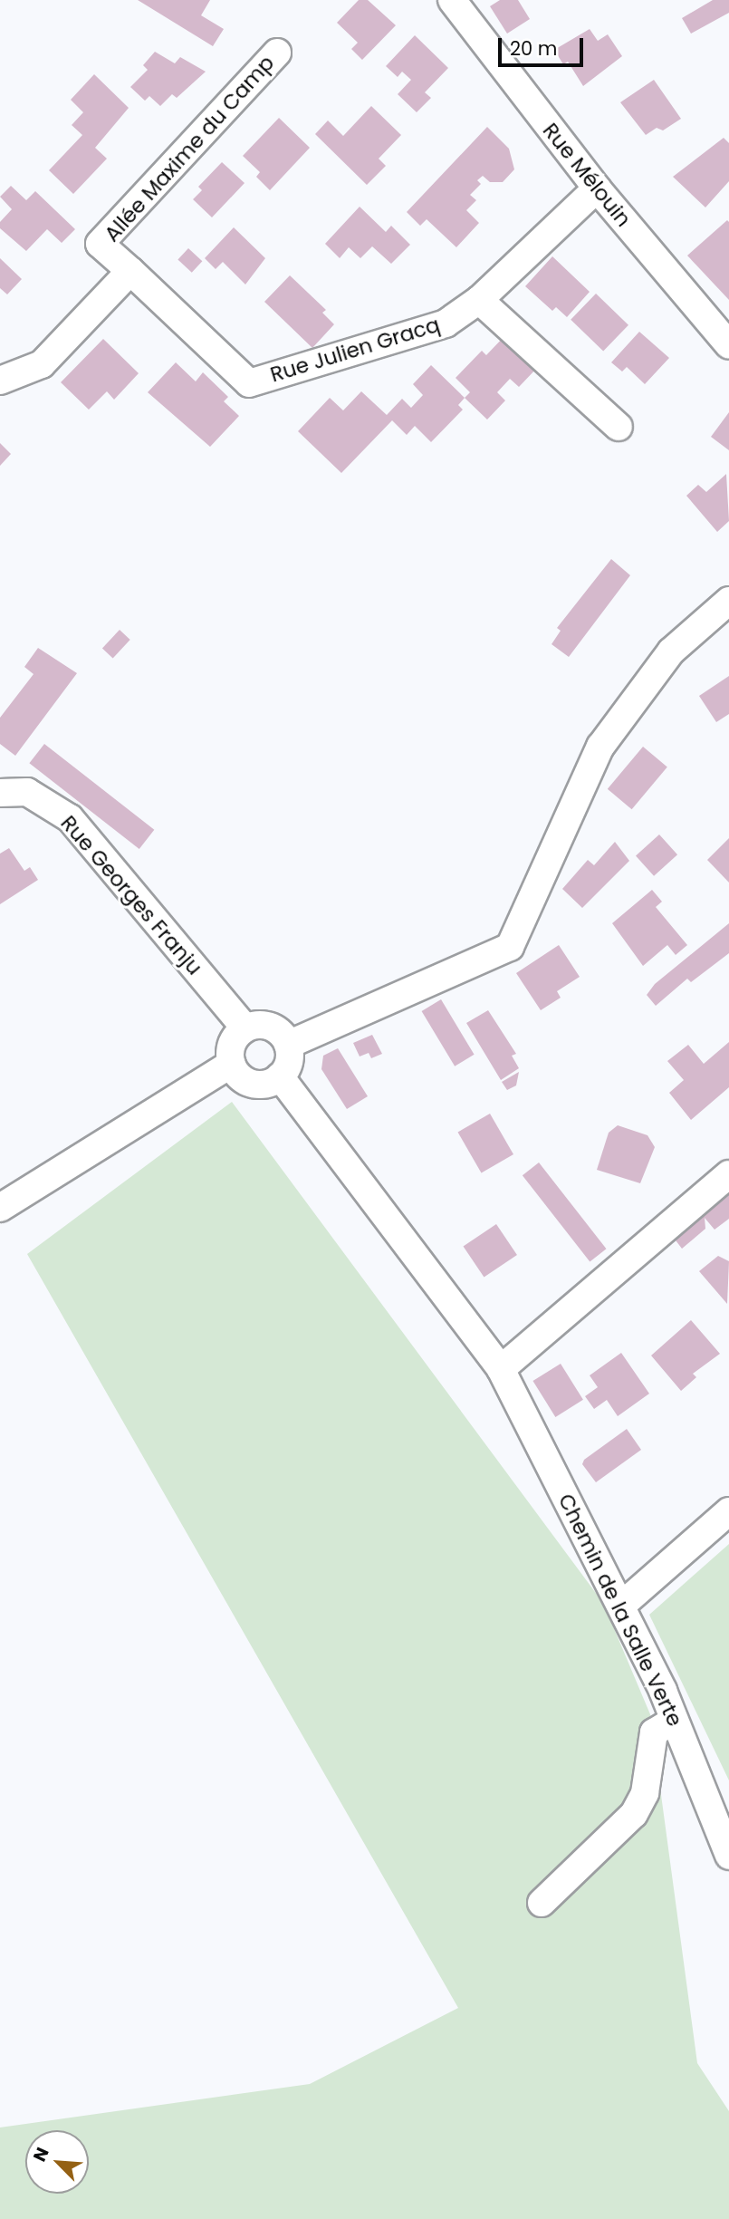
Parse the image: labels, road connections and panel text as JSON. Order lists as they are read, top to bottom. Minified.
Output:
{"streets":{"street":["Allée Maxime du Camp","Rue Mélouin","Rue Julien Gracq","Rue Georges Franju","Chemin de la Salle Verte"]},"crossings":[["Allée Maxime du Camp","Rue Julien Gracq"],["Rue Mélouin","Rue Julien Gracq"],["Rue Georges Franju","Chemin de la Salle Verte"]],"scale_bar":"20 m","north":"top left"}
